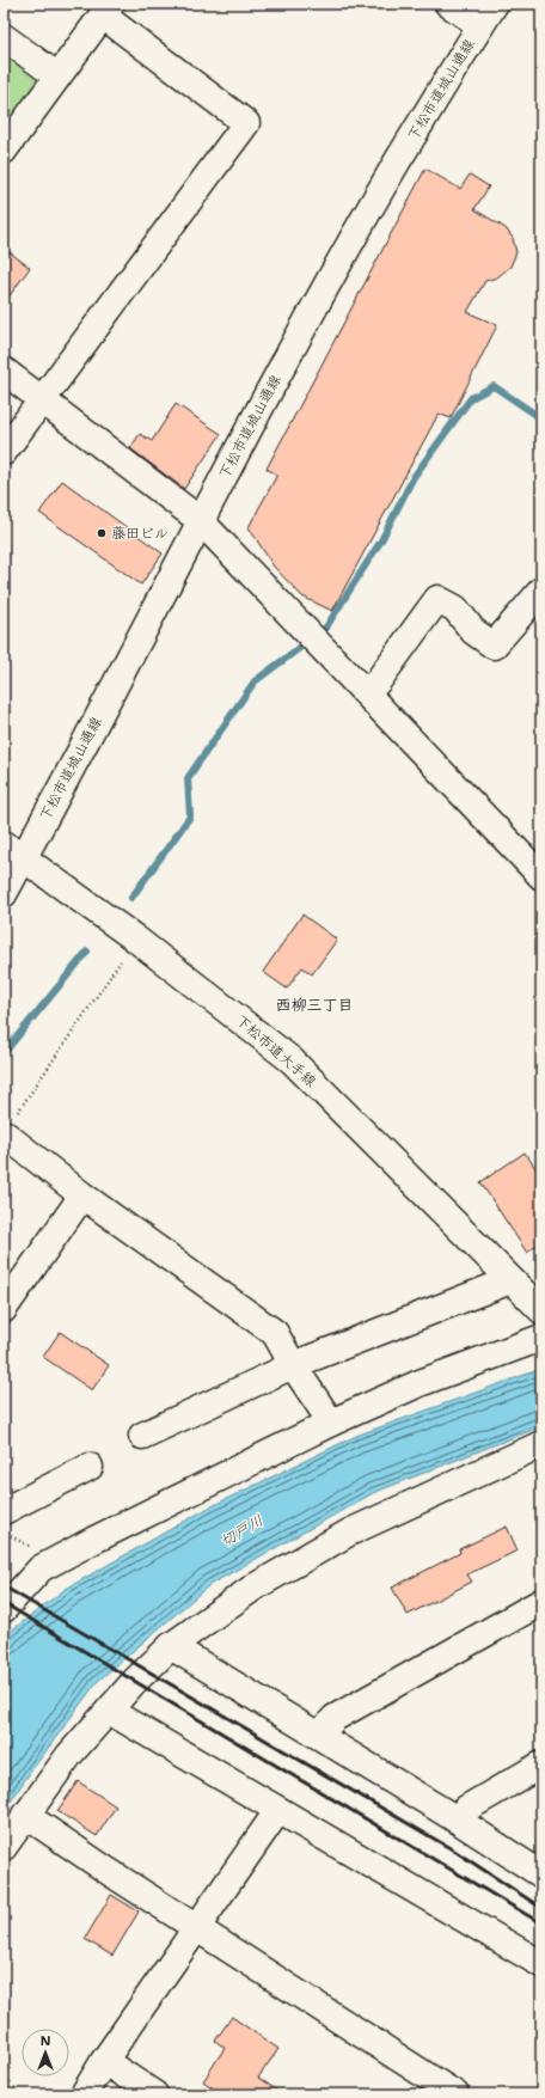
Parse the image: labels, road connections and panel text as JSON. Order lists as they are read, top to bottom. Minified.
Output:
{"streets":{"street":["下松市道城山通線","下松市道大手線"]},"crossings":[["下松市道城山通線","下松市道大手線"]],"districts":["西柳三丁目"],"water":["切戸川"],"places":["藤田ビル"],"north":"top"}
